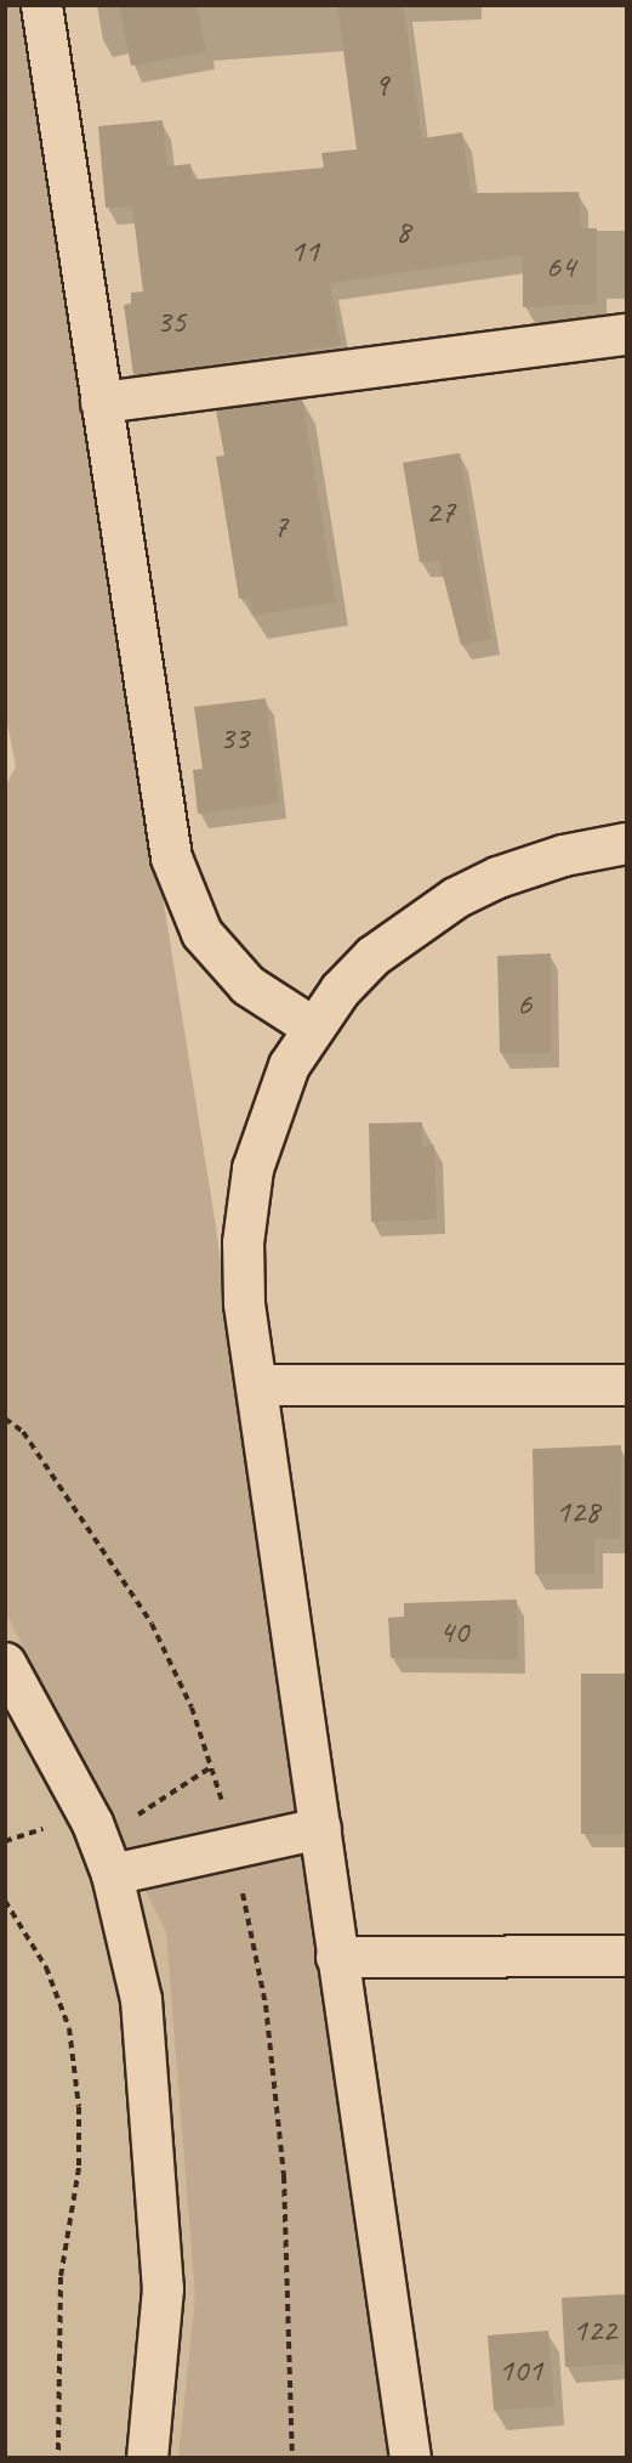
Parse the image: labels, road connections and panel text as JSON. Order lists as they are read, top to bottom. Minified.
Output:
{"house_numbers":["9","8","11","64","35","27","7","33","6","128","40","122","101"]}
